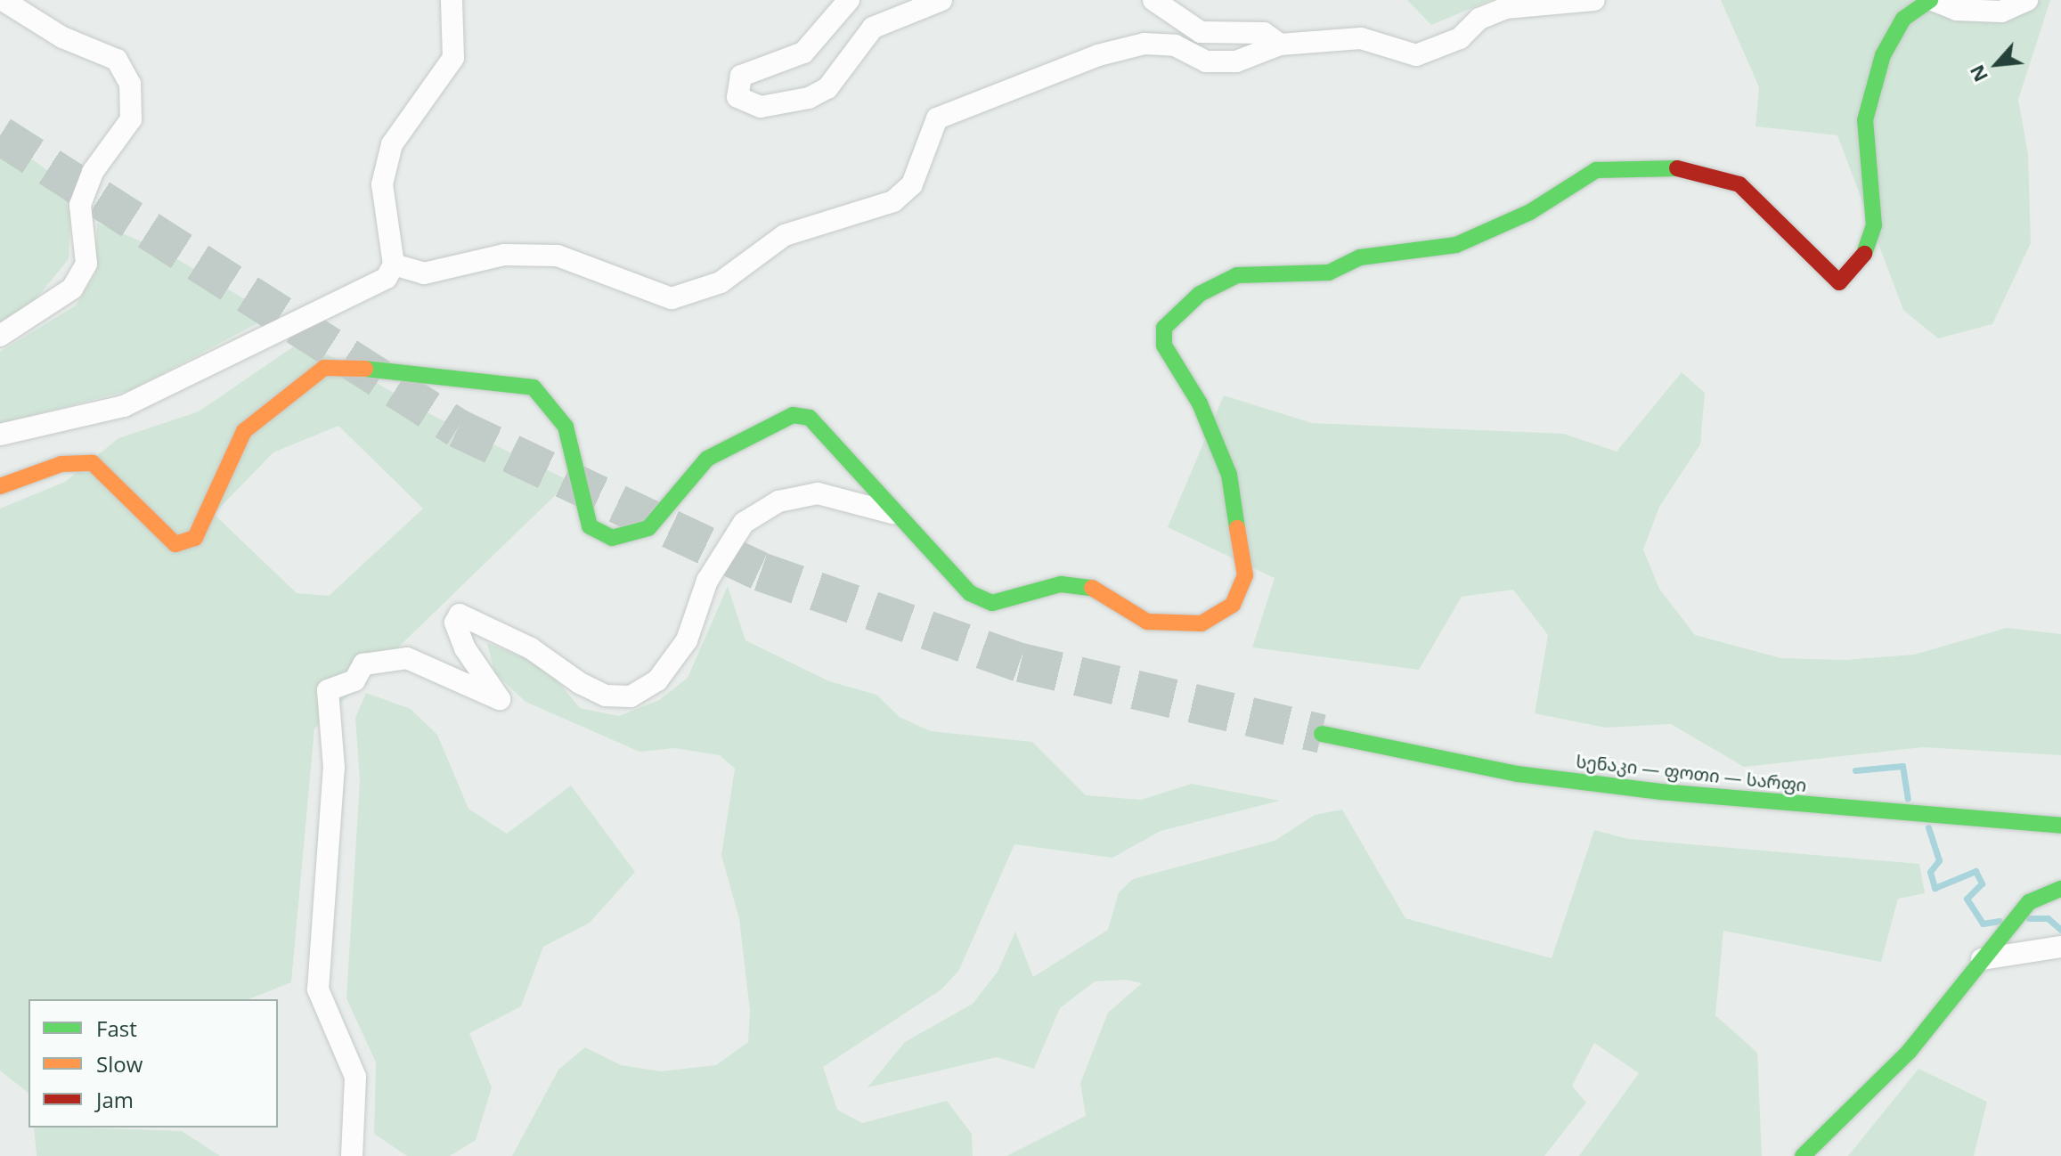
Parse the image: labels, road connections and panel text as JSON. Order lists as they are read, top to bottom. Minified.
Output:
{"streets":{"main road":["სენაკი — ფოთი — სარფი"]},"legend":["Fast","Slow","Jam"],"north":"bottom left"}
